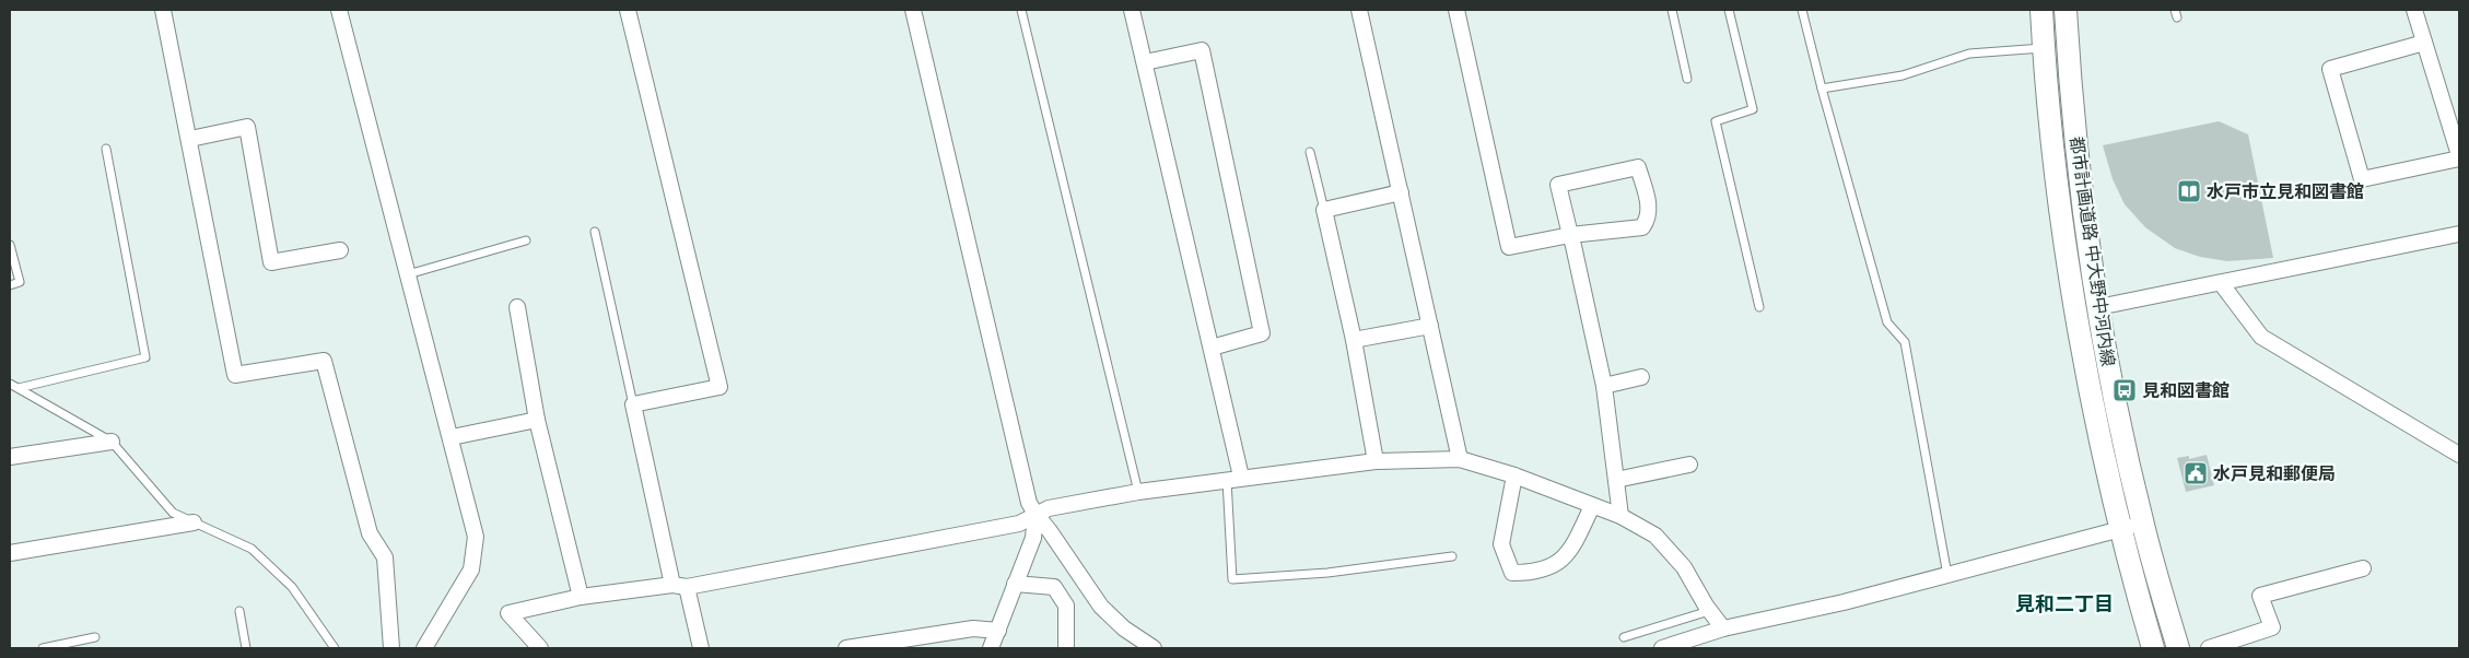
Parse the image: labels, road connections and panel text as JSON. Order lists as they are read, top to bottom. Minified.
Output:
{"streets":{"street":["都市計画道路 中大野中河内線"]},"districts":["見和二丁目"],"places":{"library":["水戸市立見和図書館"],"bus stop":["見和図書館"],"public building":["水戸見和郵便局"]}}
